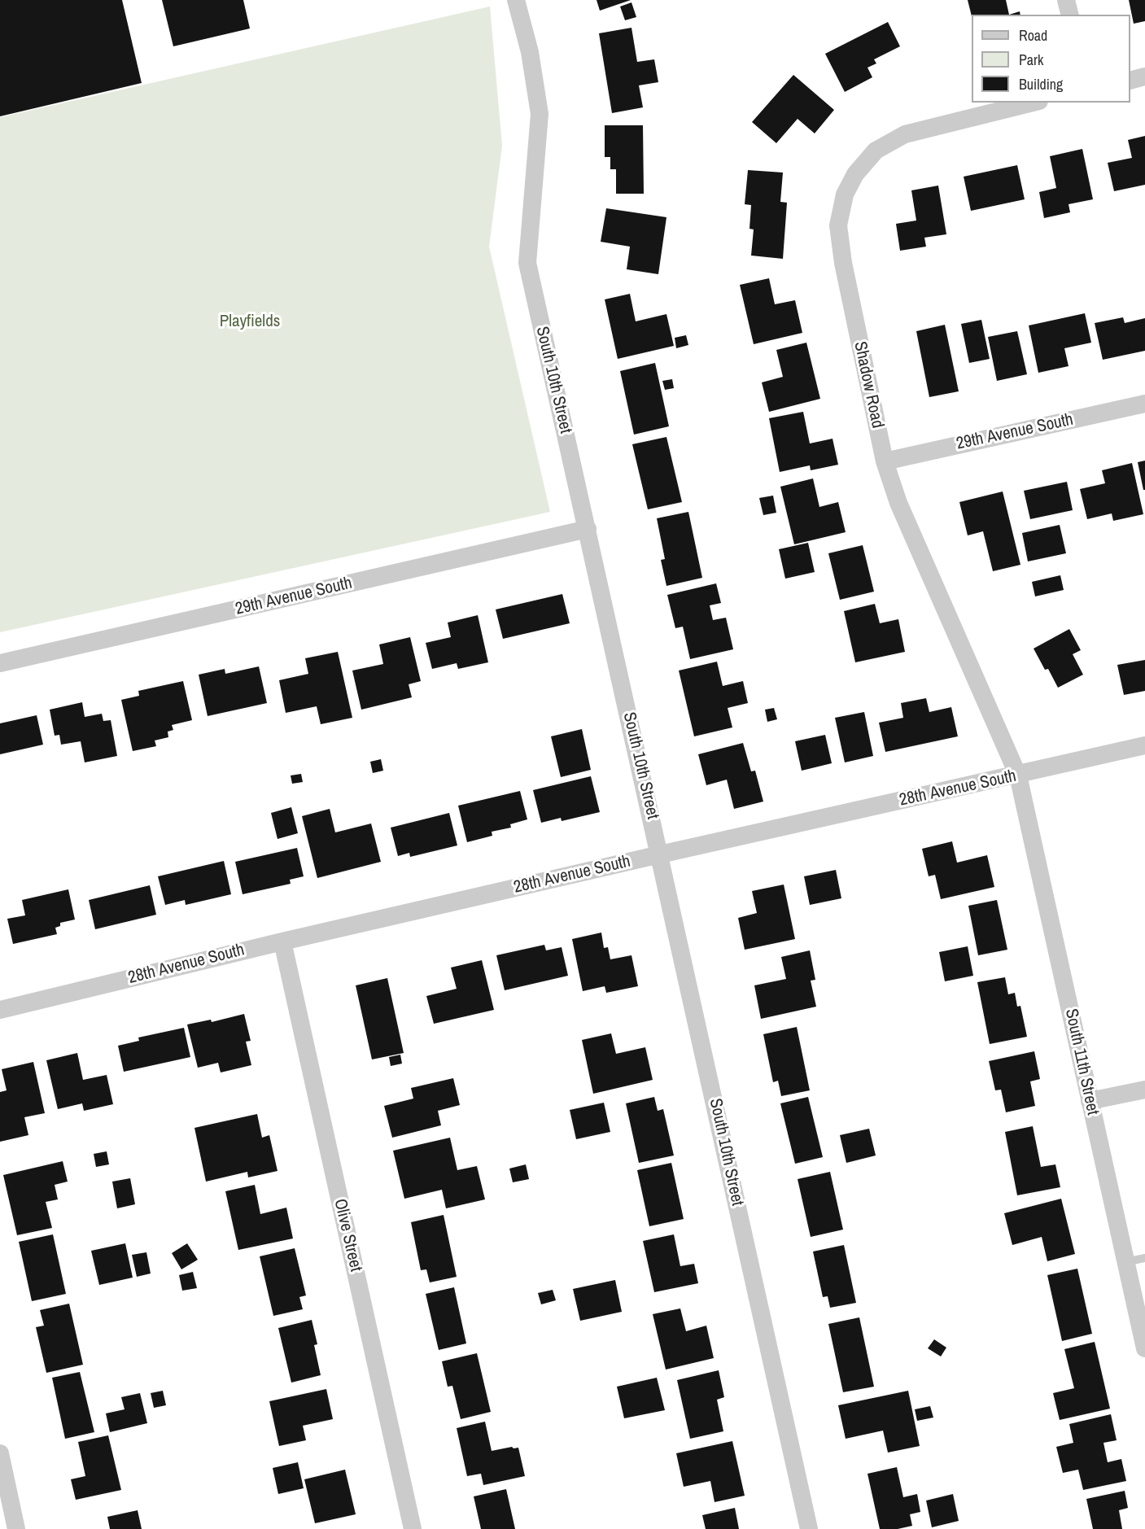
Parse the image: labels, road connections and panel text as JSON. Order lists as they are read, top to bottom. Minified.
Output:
{"streets":{"street":["South 10th Street","Shadow Road","29th Avenue South","28th Avenue South","South 11th Street","Olive Street"]},"crossings":[["South 10th Street","29th Avenue South"],["South 10th Street","28th Avenue South"],["Shadow Road","29th Avenue South"],["Shadow Road","28th Avenue South"],["Shadow Road","South 11th Street"],["28th Avenue South","South 11th Street"],["28th Avenue South","Olive Street"]],"parks":["Playfields"],"legend":["Road","Park","Building"]}
